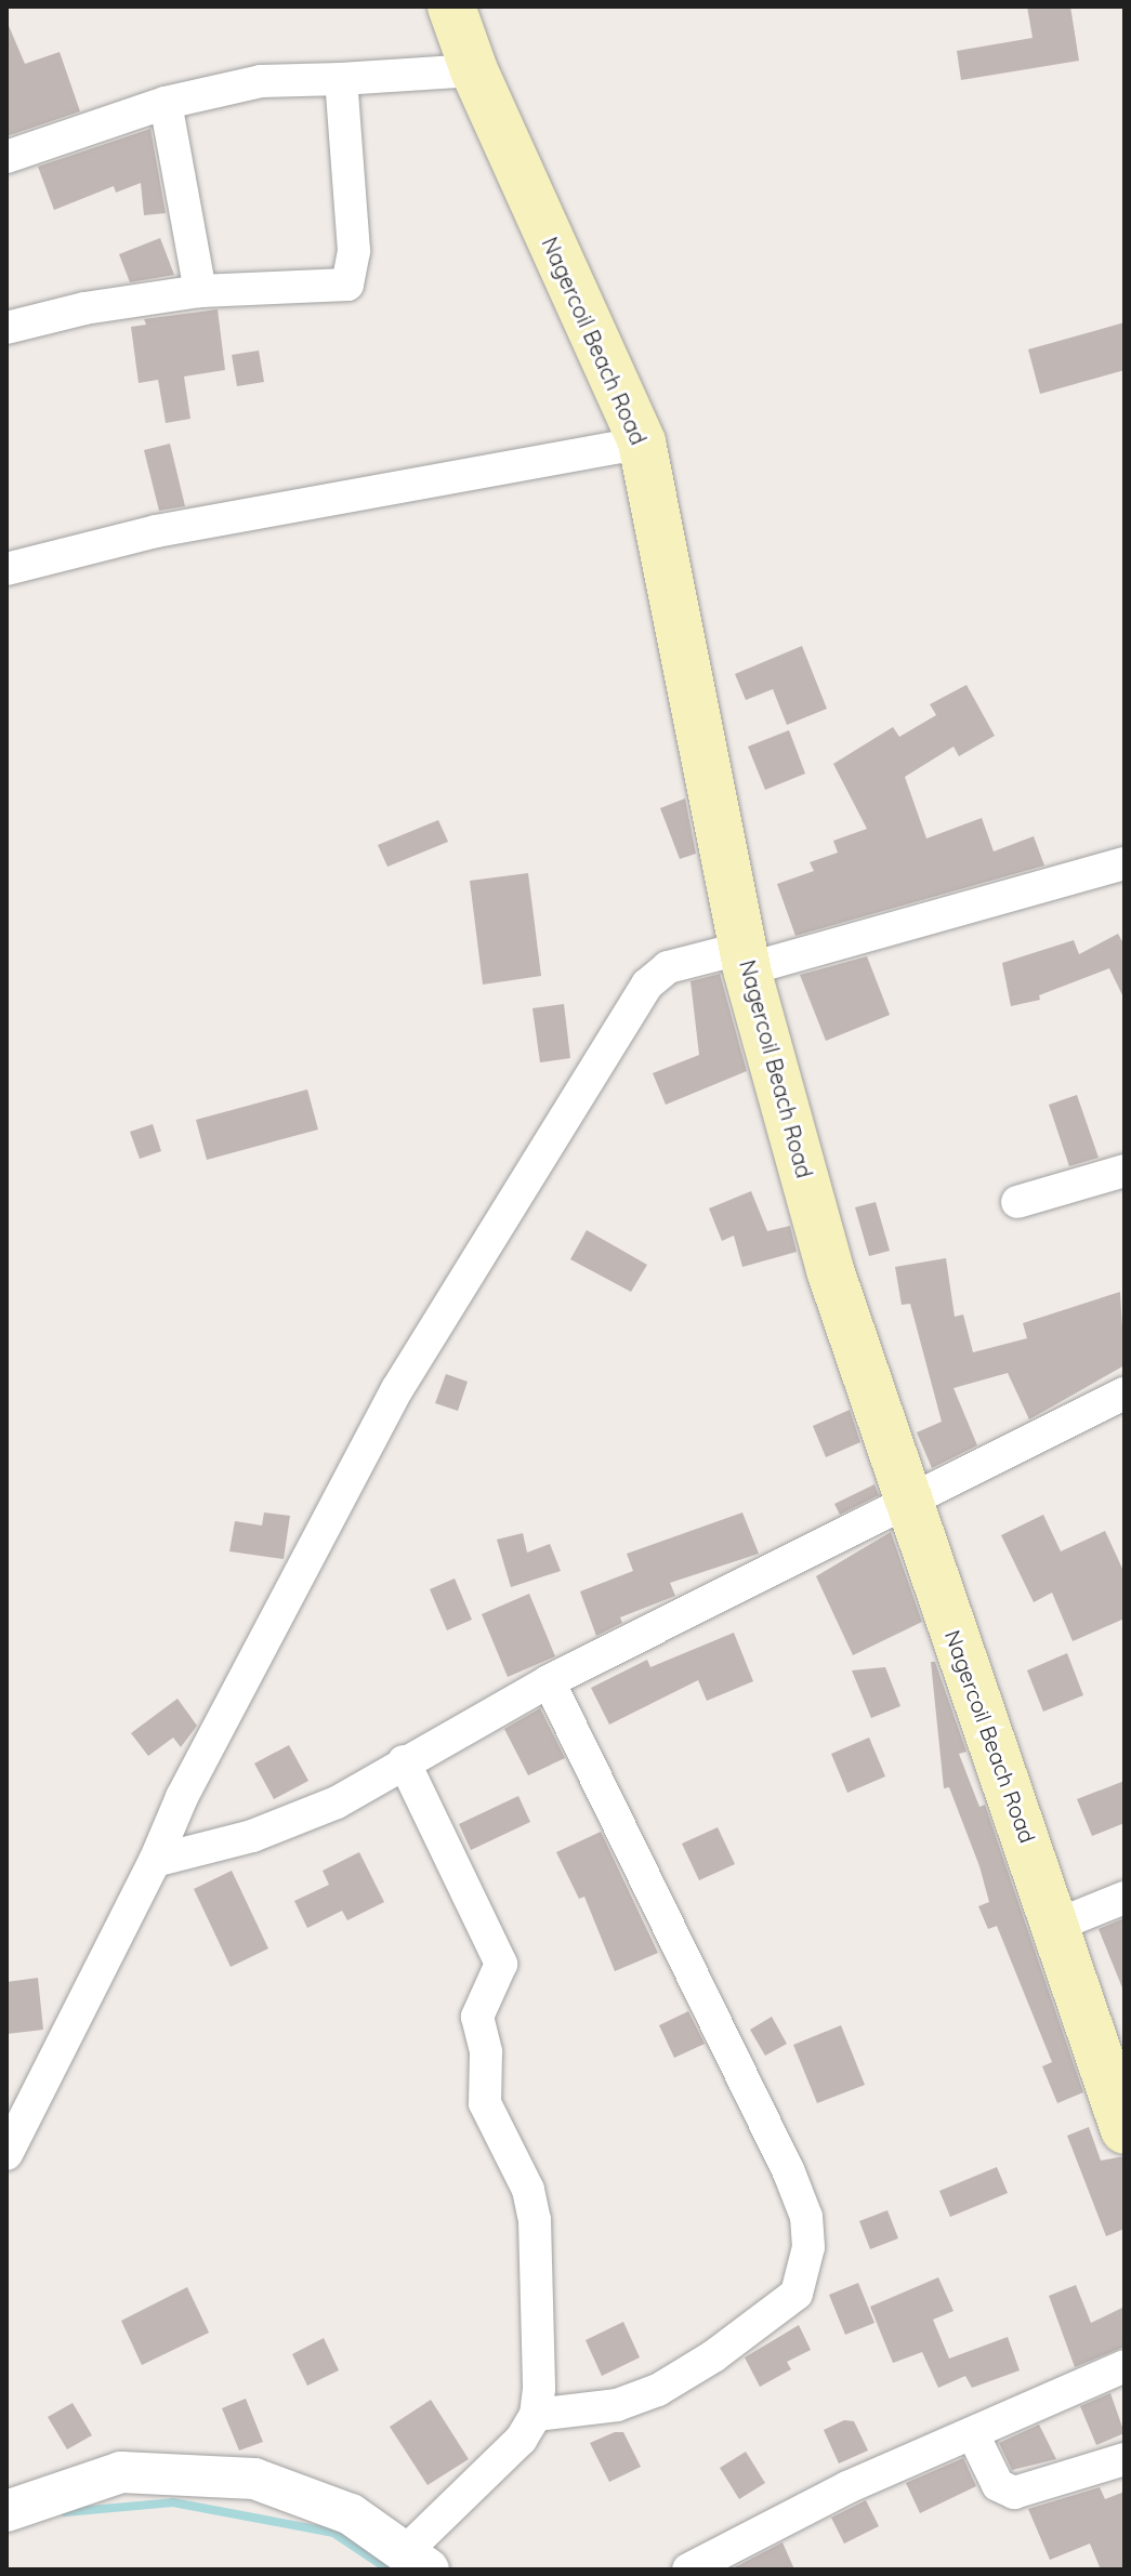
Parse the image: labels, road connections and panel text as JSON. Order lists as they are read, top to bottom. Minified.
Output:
{"streets":{"main road":["Nagercoil Beach Road"]}}
